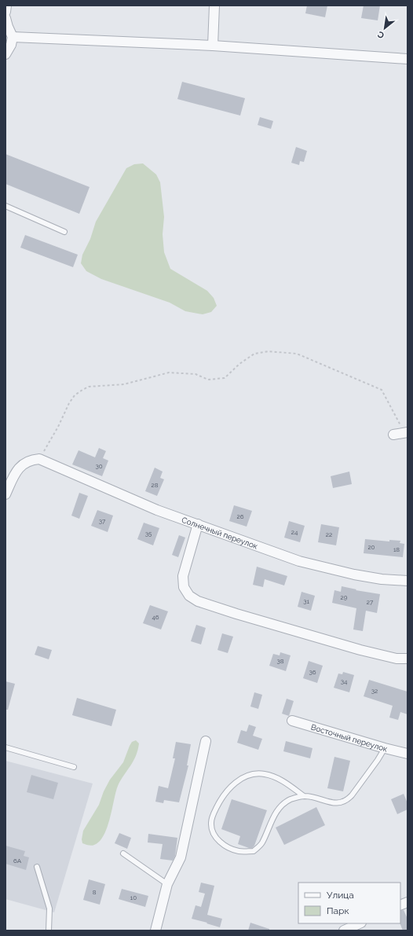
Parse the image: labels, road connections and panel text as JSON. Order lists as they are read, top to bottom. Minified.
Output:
{"streets":{"street":["Солнечный переулок","Восточный переулок"]},"house_numbers":["30","28","26","37","24","35","22","20","18","29","31","27","46","38","36","34","32","6А","8","10"],"legend":["Улица","Парк"],"north":"bottom left"}
